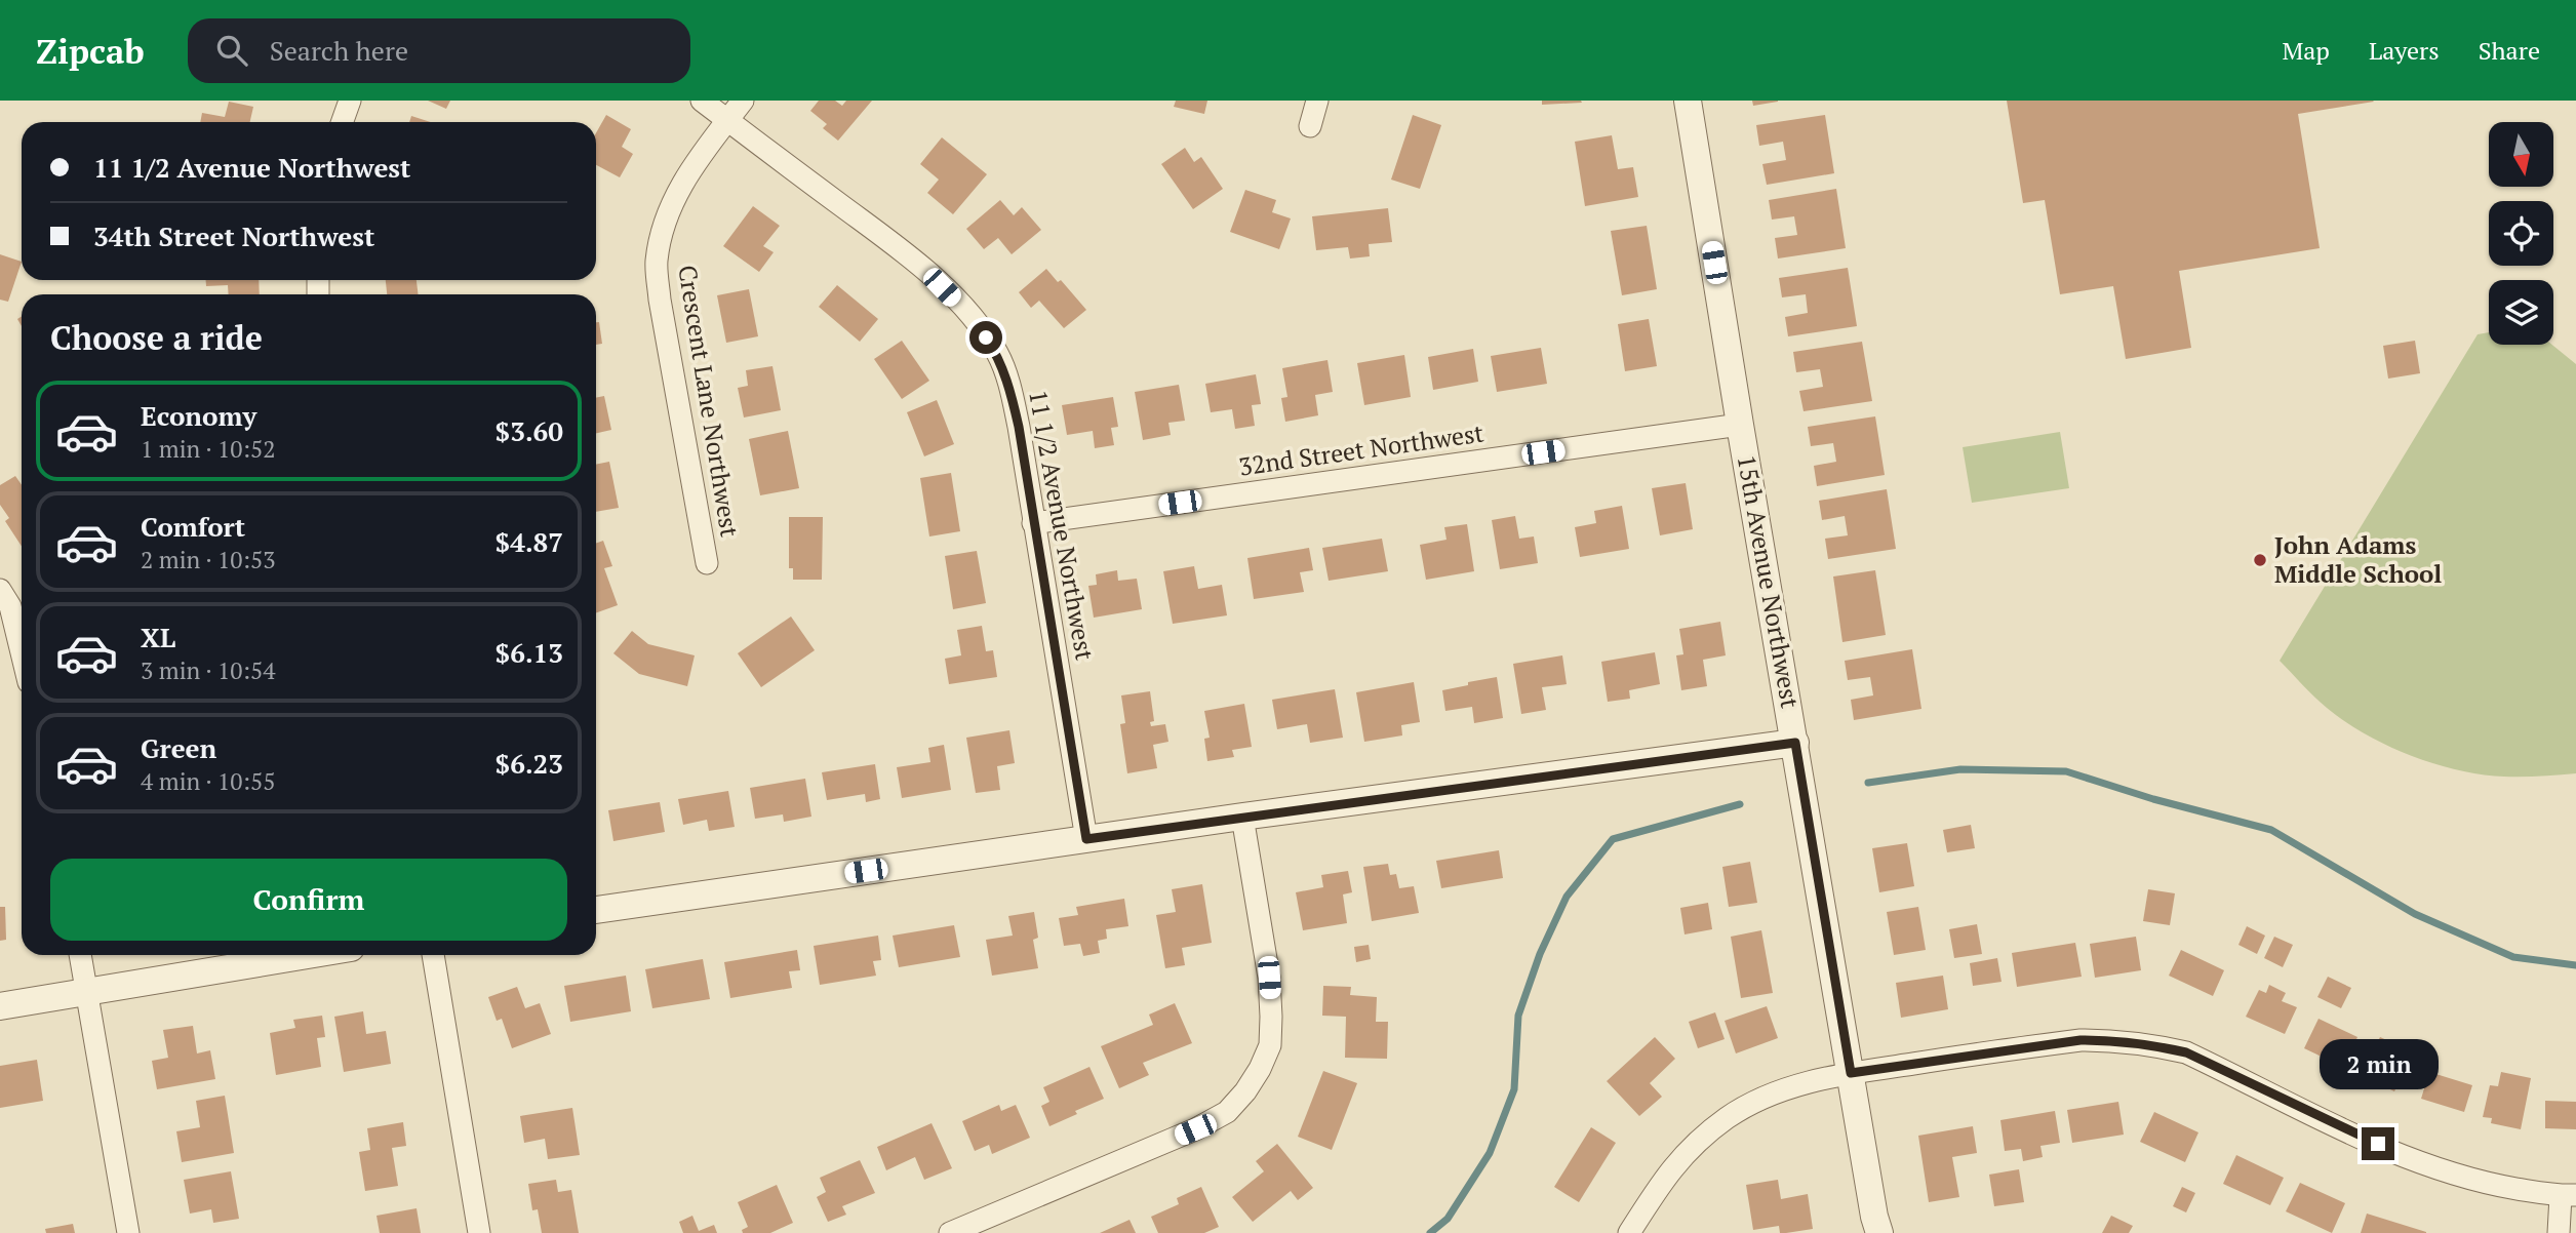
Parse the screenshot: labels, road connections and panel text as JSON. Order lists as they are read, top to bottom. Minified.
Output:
{"streets":{"street":["Crescent Lane Northwest","32nd Street Northwest","11 1/2 Avenue Northwest","15th Avenue Northwest"]},"crossings":[["Crescent Lane Northwest","11 1/2 Avenue Northwest"],["32nd Street Northwest","11 1/2 Avenue Northwest"],["32nd Street Northwest","15th Avenue Northwest"]],"places":["John Adams Middle School"],"north":"bottom","page":{"header":"Zipcab","search":"Search here","nav":["Map","Layers","Share"],"banner":["11 1/2 Avenue Northwest","34th Street Northwest"],"heading":"Choose a ride","list":[{"name":"Economy","note":"1 min · 10:52","value":"$3.60"},{"name":"Comfort","note":"2 min · 10:53","value":"$4.87"},{"name":"XL","note":"3 min · 10:54","value":"$6.13"},{"name":"Green","note":"4 min · 10:55","value":"$6.23"}],"buttons":"Confirm","bubble":"2 min"}}
